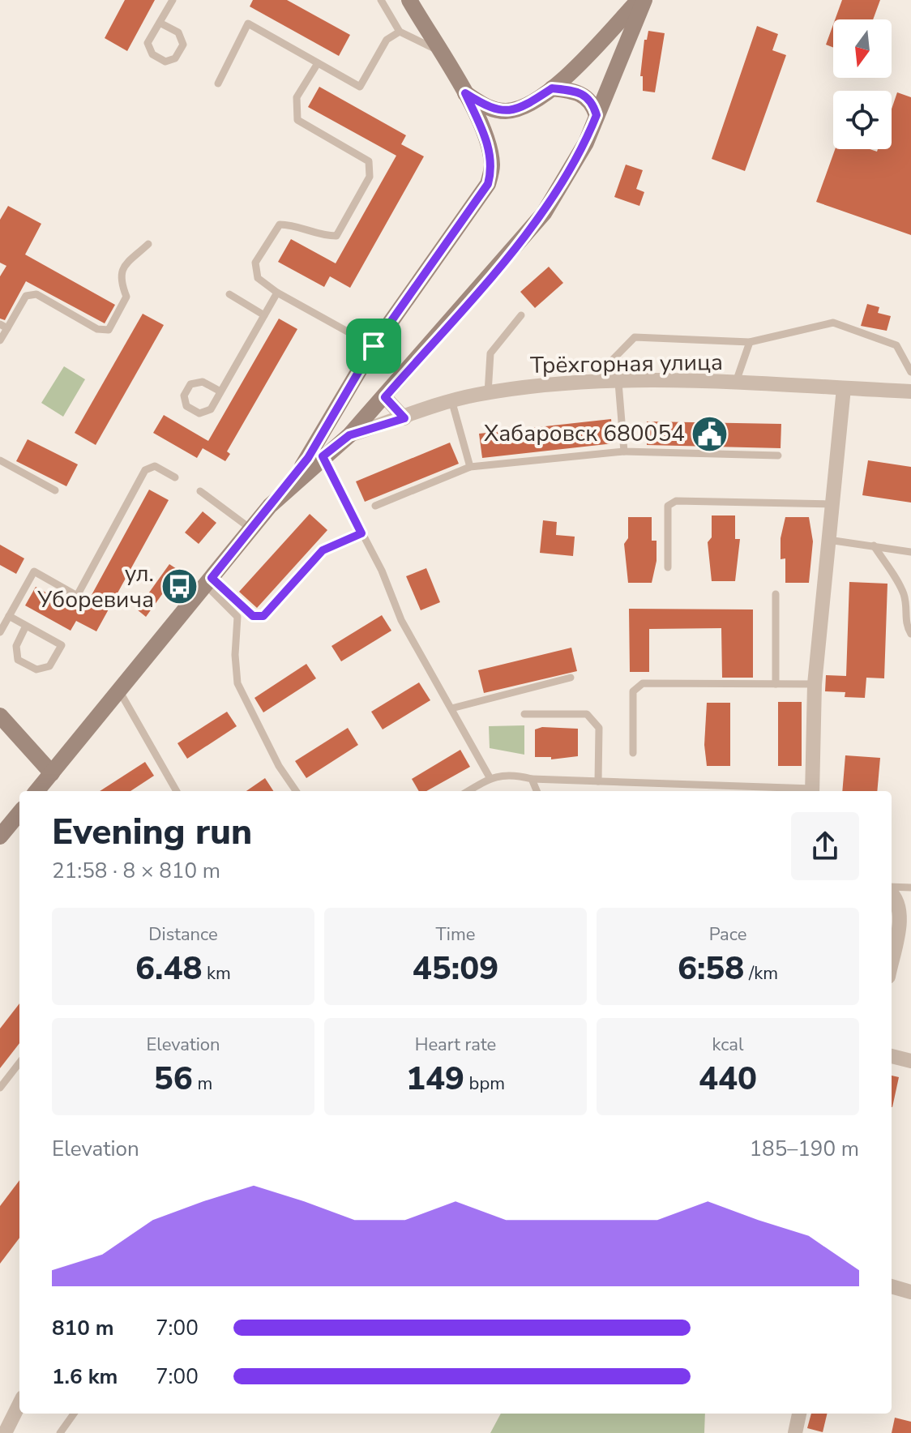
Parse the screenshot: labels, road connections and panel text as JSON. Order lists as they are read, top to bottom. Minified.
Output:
{"streets":{"street":["Трёхгорная улица"]},"places":{"public building":["Хабаровск 680054"],"bus stop":["ул. Уборевича"]},"north":"bottom","page":{"heading":["Evening run","21:58 · 8 × 810 m"],"stats":[["Distance","6.48 km"],["Time","45:09"],["Pace","6:58 /km"],["Elevation","56 m"],["Heart rate","149 bpm"],["kcal","440"]],"chart":["Elevation","185–190 m"],"list":[{"name":"810 m","note":"7:00"},{"name":"1.6 km","note":"7:00"}]}}
